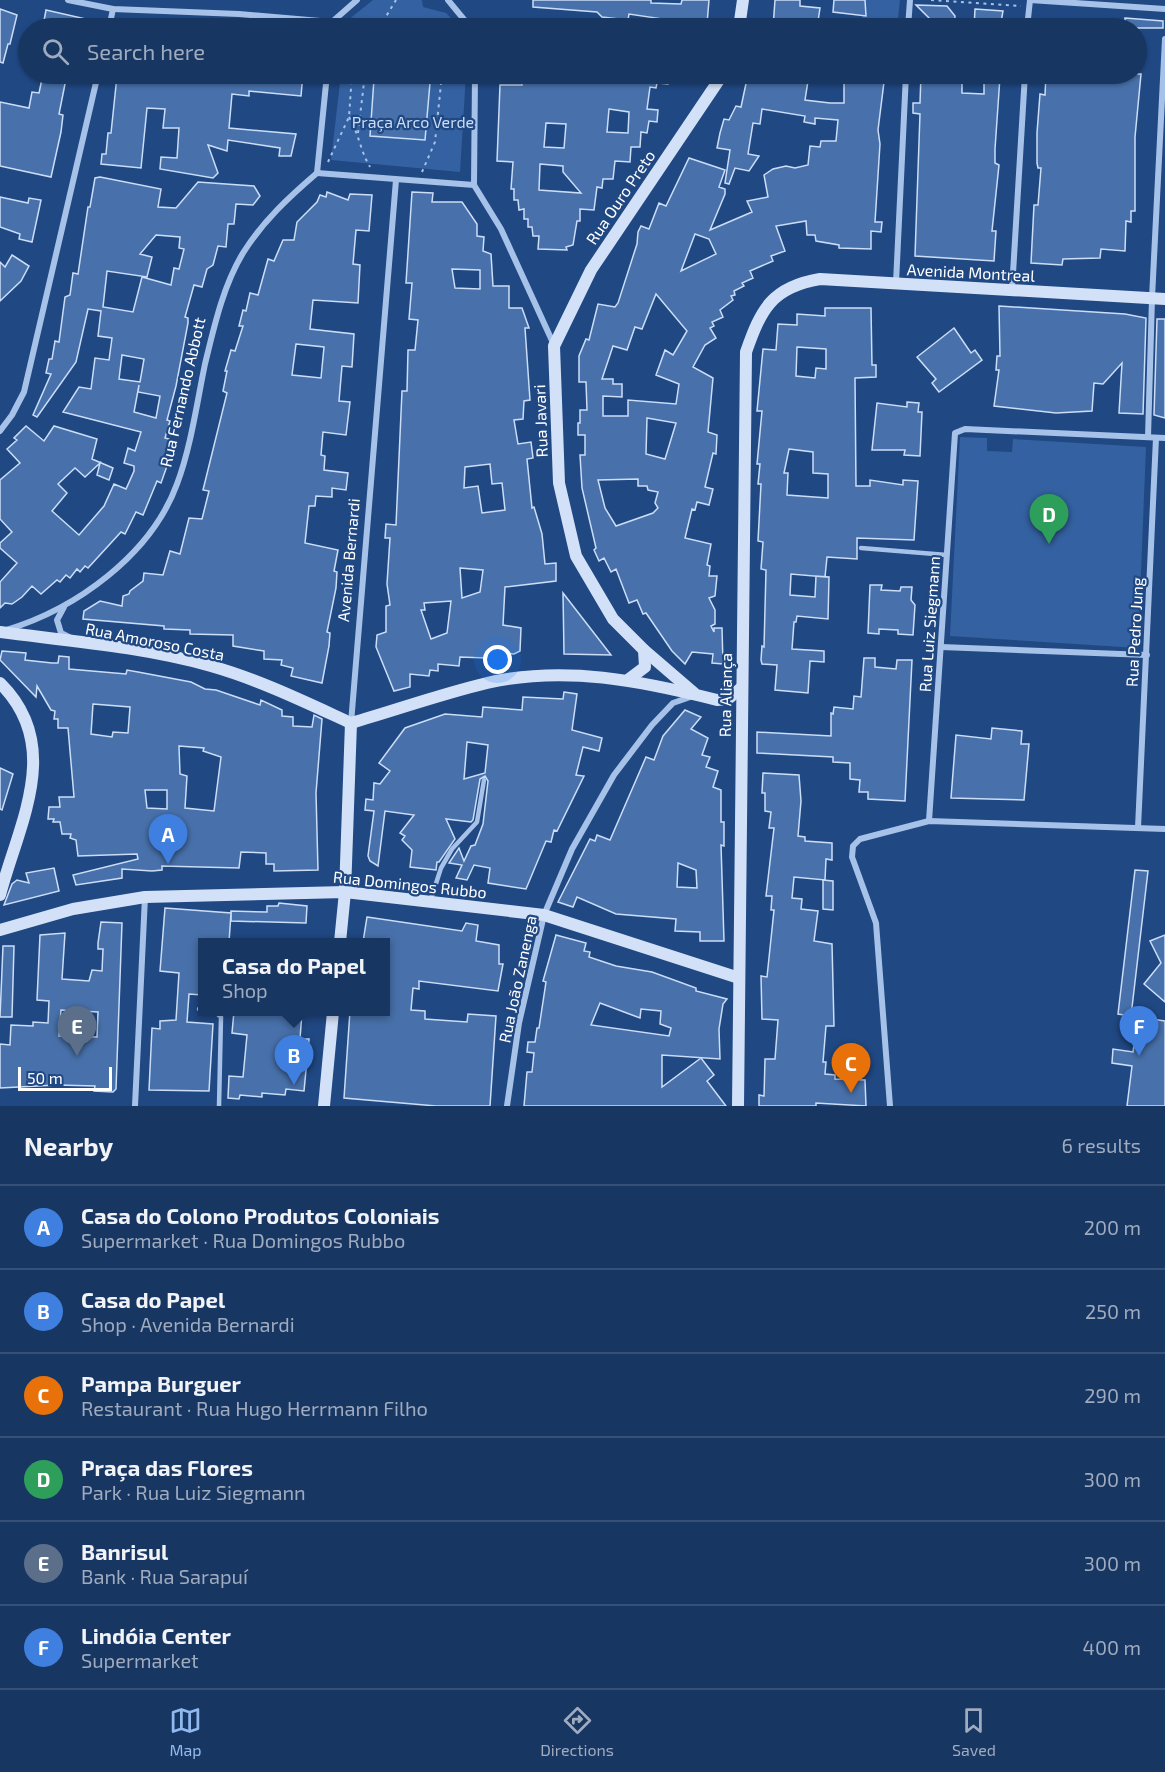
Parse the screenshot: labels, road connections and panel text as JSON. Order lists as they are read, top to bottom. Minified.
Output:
{"streets":{"street":["Rua Ouro Preto","Avenida Montreal","Rua Fernando Abbott","Rua Javari","Avenida Bernardi","Rua Luiz Siegmann","Rua Pedro Jung","Rua Amoroso Costa","Rua Aliança","Rua Domingos Rubbo","Rua João Zanenga"]},"crossings":[["Rua Ouro Preto","Rua Javari"],["Avenida Montreal","Rua Aliança"],["Rua Fernando Abbott","Rua Amoroso Costa"],["Rua Javari","Rua João Zanenga"],["Avenida Bernardi","Rua Amoroso Costa"],["Avenida Bernardi","Rua Domingos Rubbo"],["Rua Aliança","Rua Domingos Rubbo"],["Rua Domingos Rubbo","Rua João Zanenga"]],"parks":["Praça Arco Verde"],"scale_bar":"50 m","page":{"search":"Search here","pins":["D","A","E","F","B","C"],"popup":["Casa do Papel","Shop"],"scale":"50 m","heading":["Nearby","6 results"],"list":[{"mark":"A","name":"Casa do Colono Produtos Coloniais","note":"Supermarket · Rua Domingos Rubbo","value":"200 m"},{"mark":"B","name":"Casa do Papel","note":"Shop · Avenida Bernardi","value":"250 m"},{"mark":"C","name":"Pampa Burguer","note":"Restaurant · Rua Hugo Herrmann Filho","value":"290 m"},{"mark":"D","name":"Praça das Flores","note":"Park · Rua Luiz Siegmann","value":"300 m"},{"mark":"E","name":"Banrisul","note":"Bank · Rua Sarapuí","value":"300 m"},{"mark":"F","name":"Lindóia Center","note":"Supermarket","value":"400 m"}],"nav":["Map","Directions","Saved"]}}
